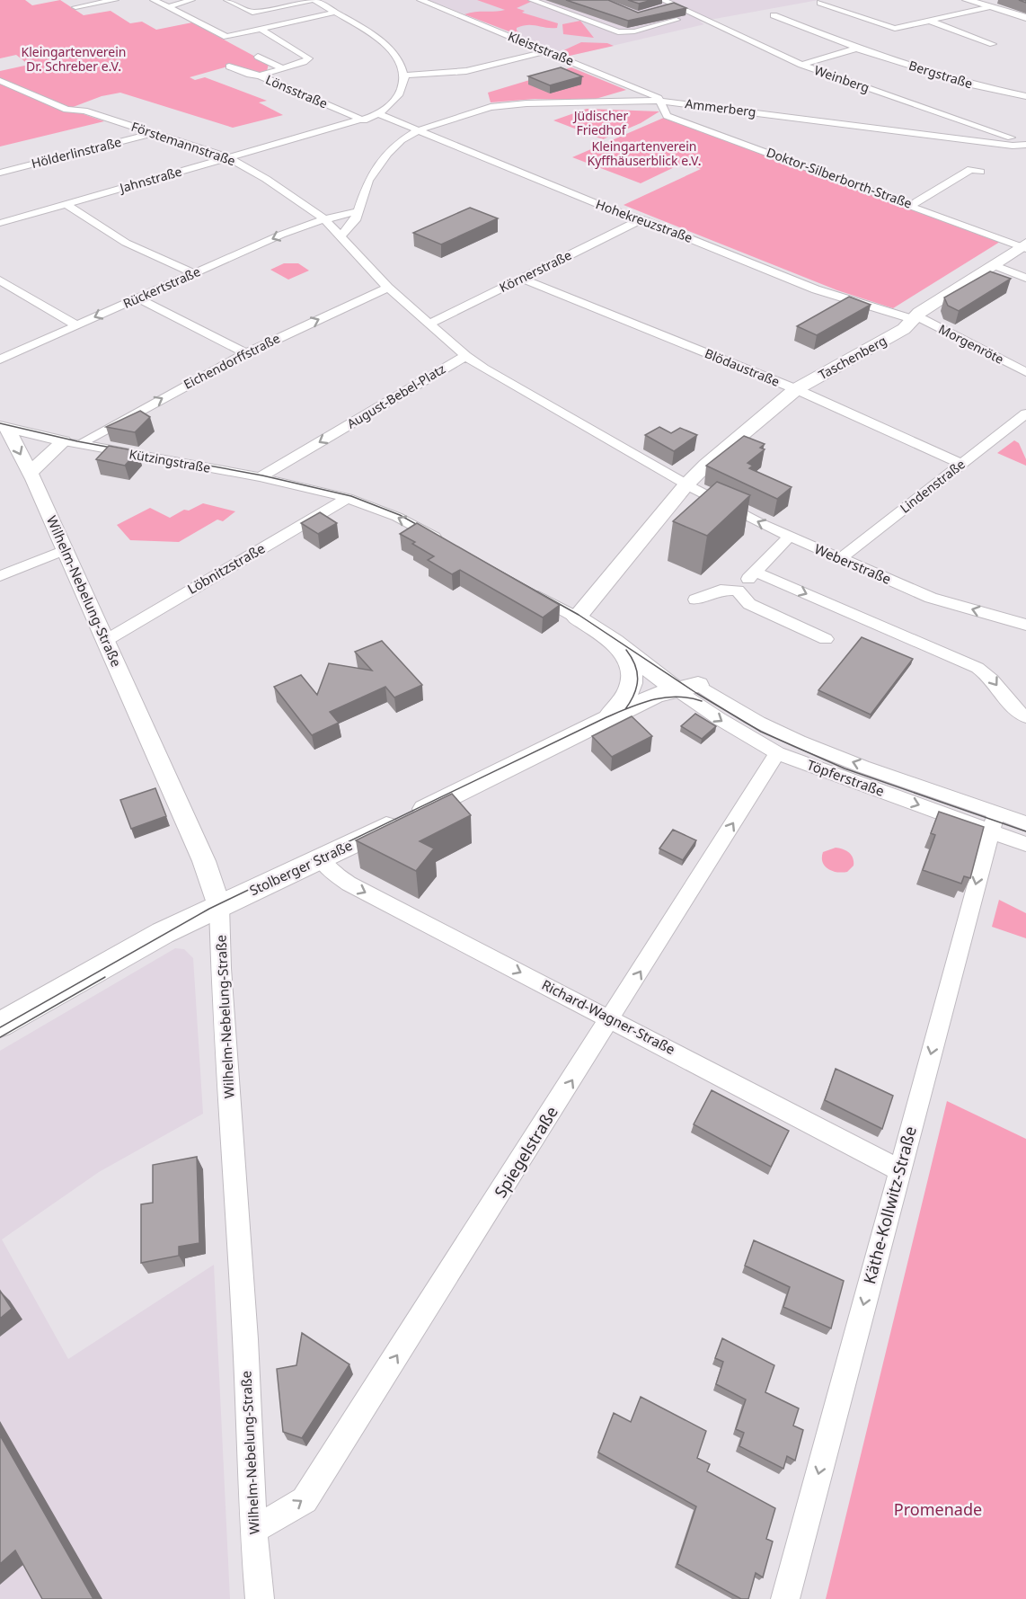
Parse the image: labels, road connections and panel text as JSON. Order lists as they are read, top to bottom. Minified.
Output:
{"streets":{"main road":["Taschenberg","Stolberger Straße"],"street":["Kleiststraße","Bergstraße","Weinberg","Lönsstraße","Ammerberg","Förstemannstraße","Hölderlinstraße","Doktor-Silberborth-Straße","Jahnstraße","Hohekreuzstraße","Körnerstraße","Rückertstraße","Morgenröte","Eichendorffstraße","Blödaustraße","August-Bebel-Platz","Kützingstraße","Lindenstraße","Weberstraße","Löbnitzstraße","Wilhelm-Nebelung-Straße","Töpferstraße","Richard-Wagner-Straße","Spiegelstraße","Käthe-Kollwitz-Straße"]},"crossings":[["Kleiststraße","Ammerberg"],["Kleiststraße","Doktor-Silberborth-Straße"],["Weinberg","Ammerberg"],["Lönsstraße","Jahnstraße"],["Ammerberg","Förstemannstraße"],["Ammerberg","Doktor-Silberborth-Straße"],["Ammerberg","Hohekreuzstraße"],["Ammerberg","Rückertstraße"],["Förstemannstraße","Hölderlinstraße"],["Förstemannstraße","Jahnstraße"],["Förstemannstraße","Körnerstraße"],["Förstemannstraße","Rückertstraße"],["Förstemannstraße","Eichendorffstraße"],["Förstemannstraße","August-Bebel-Platz"],["Doktor-Silberborth-Straße","Taschenberg"],["Jahnstraße","Hohekreuzstraße"],["Hohekreuzstraße","Körnerstraße"],["Hohekreuzstraße","Morgenröte"],["Hohekreuzstraße","Taschenberg"],["Körnerstraße","Blödaustraße"],["Morgenröte","Taschenberg"],["Taschenberg","Blödaustraße"],["Taschenberg","Weberstraße"],["Eichendorffstraße","Kützingstraße"],["Blödaustraße","Lindenstraße"],["August-Bebel-Platz","Kützingstraße"],["Lindenstraße","Weberstraße"],["Löbnitzstraße","Wilhelm-Nebelung-Straße"],["Wilhelm-Nebelung-Straße","Stolberger Straße"],["Wilhelm-Nebelung-Straße","Spiegelstraße"],["Töpferstraße","Stolberger Straße"],["Töpferstraße","Spiegelstraße"],["Töpferstraße","Käthe-Kollwitz-Straße"],["Stolberger Straße","Richard-Wagner-Straße"],["Richard-Wagner-Straße","Spiegelstraße"],["Richard-Wagner-Straße","Käthe-Kollwitz-Straße"]],"one_way":["Rückertstraße","Eichendorffstraße","August-Bebel-Platz","Richard-Wagner-Straße","Spiegelstraße","Käthe-Kollwitz-Straße"],"parks":["Kleingartenverein Dr. Schreber e.V.","Jüdischer Friedhof","Kleingartenverein Kyffhäuserblick e.V.","Promenade"]}
